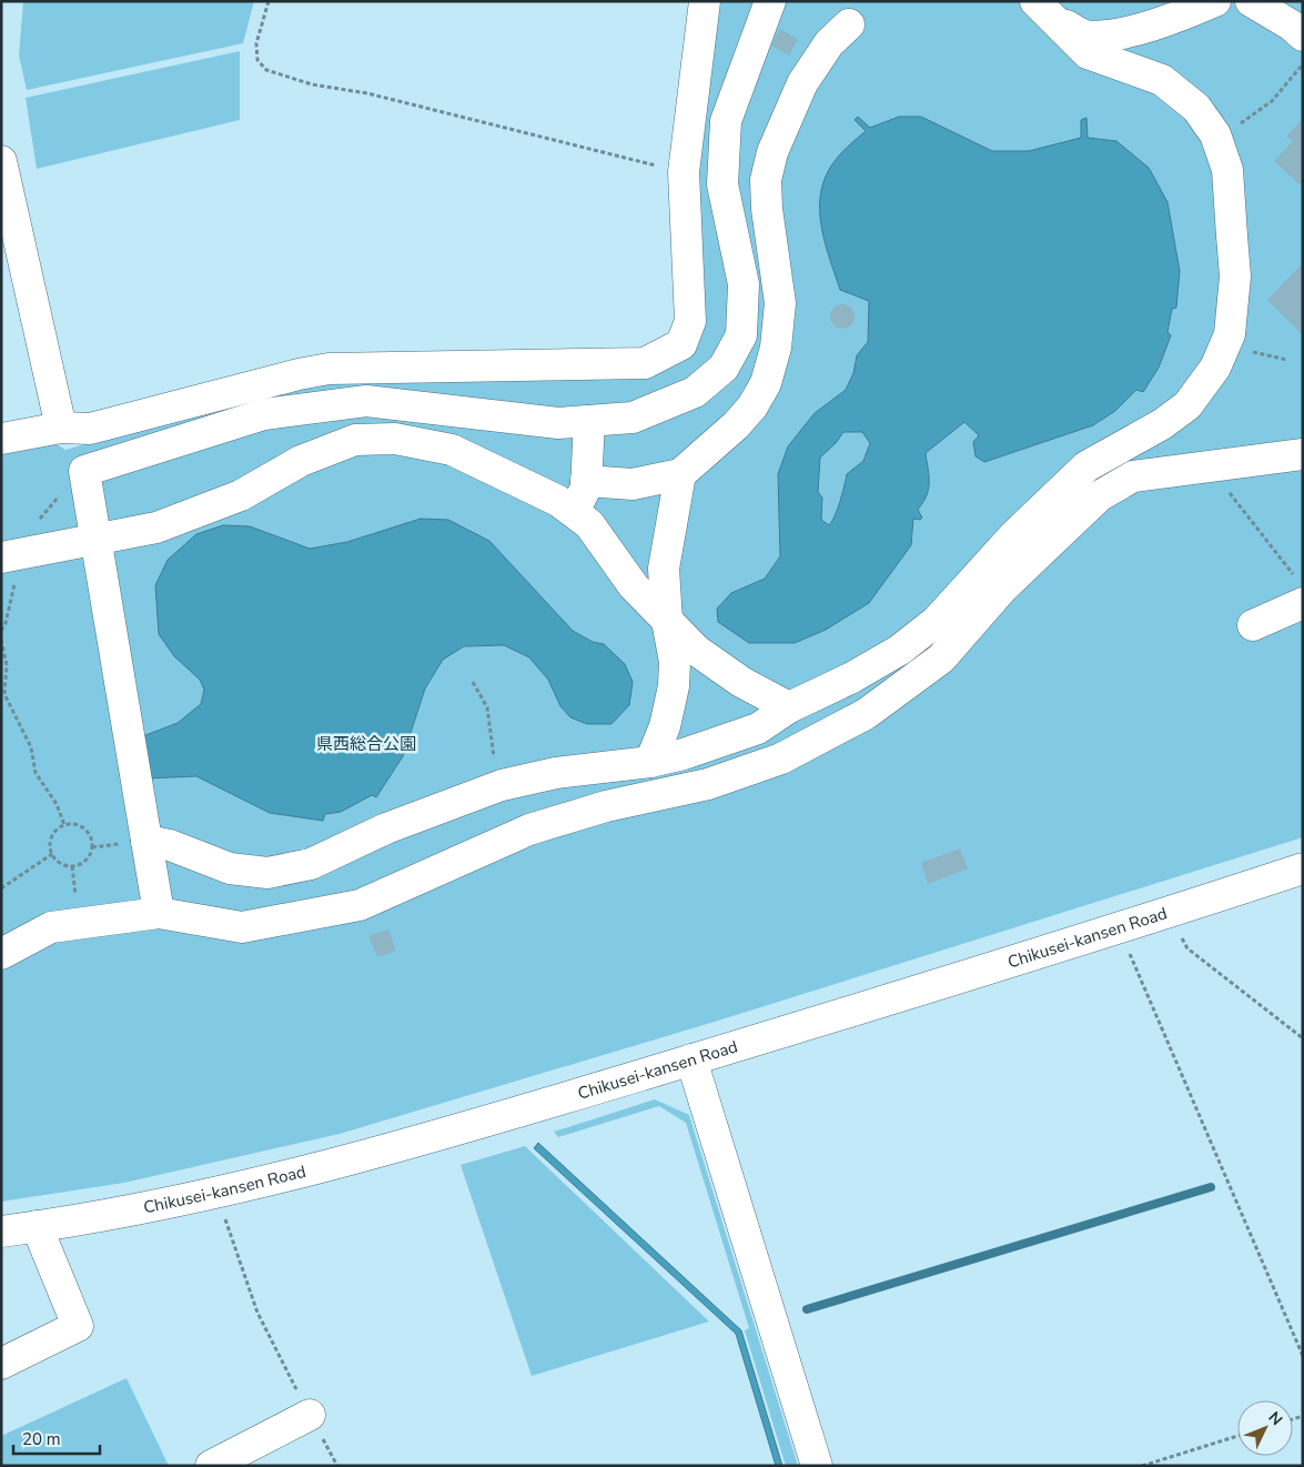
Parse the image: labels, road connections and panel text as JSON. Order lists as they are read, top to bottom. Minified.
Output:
{"streets":{"street":["Chikusei-kansen Road"]},"parks":["県西総合公園"],"scale_bar":"20 m","north":"top right"}
